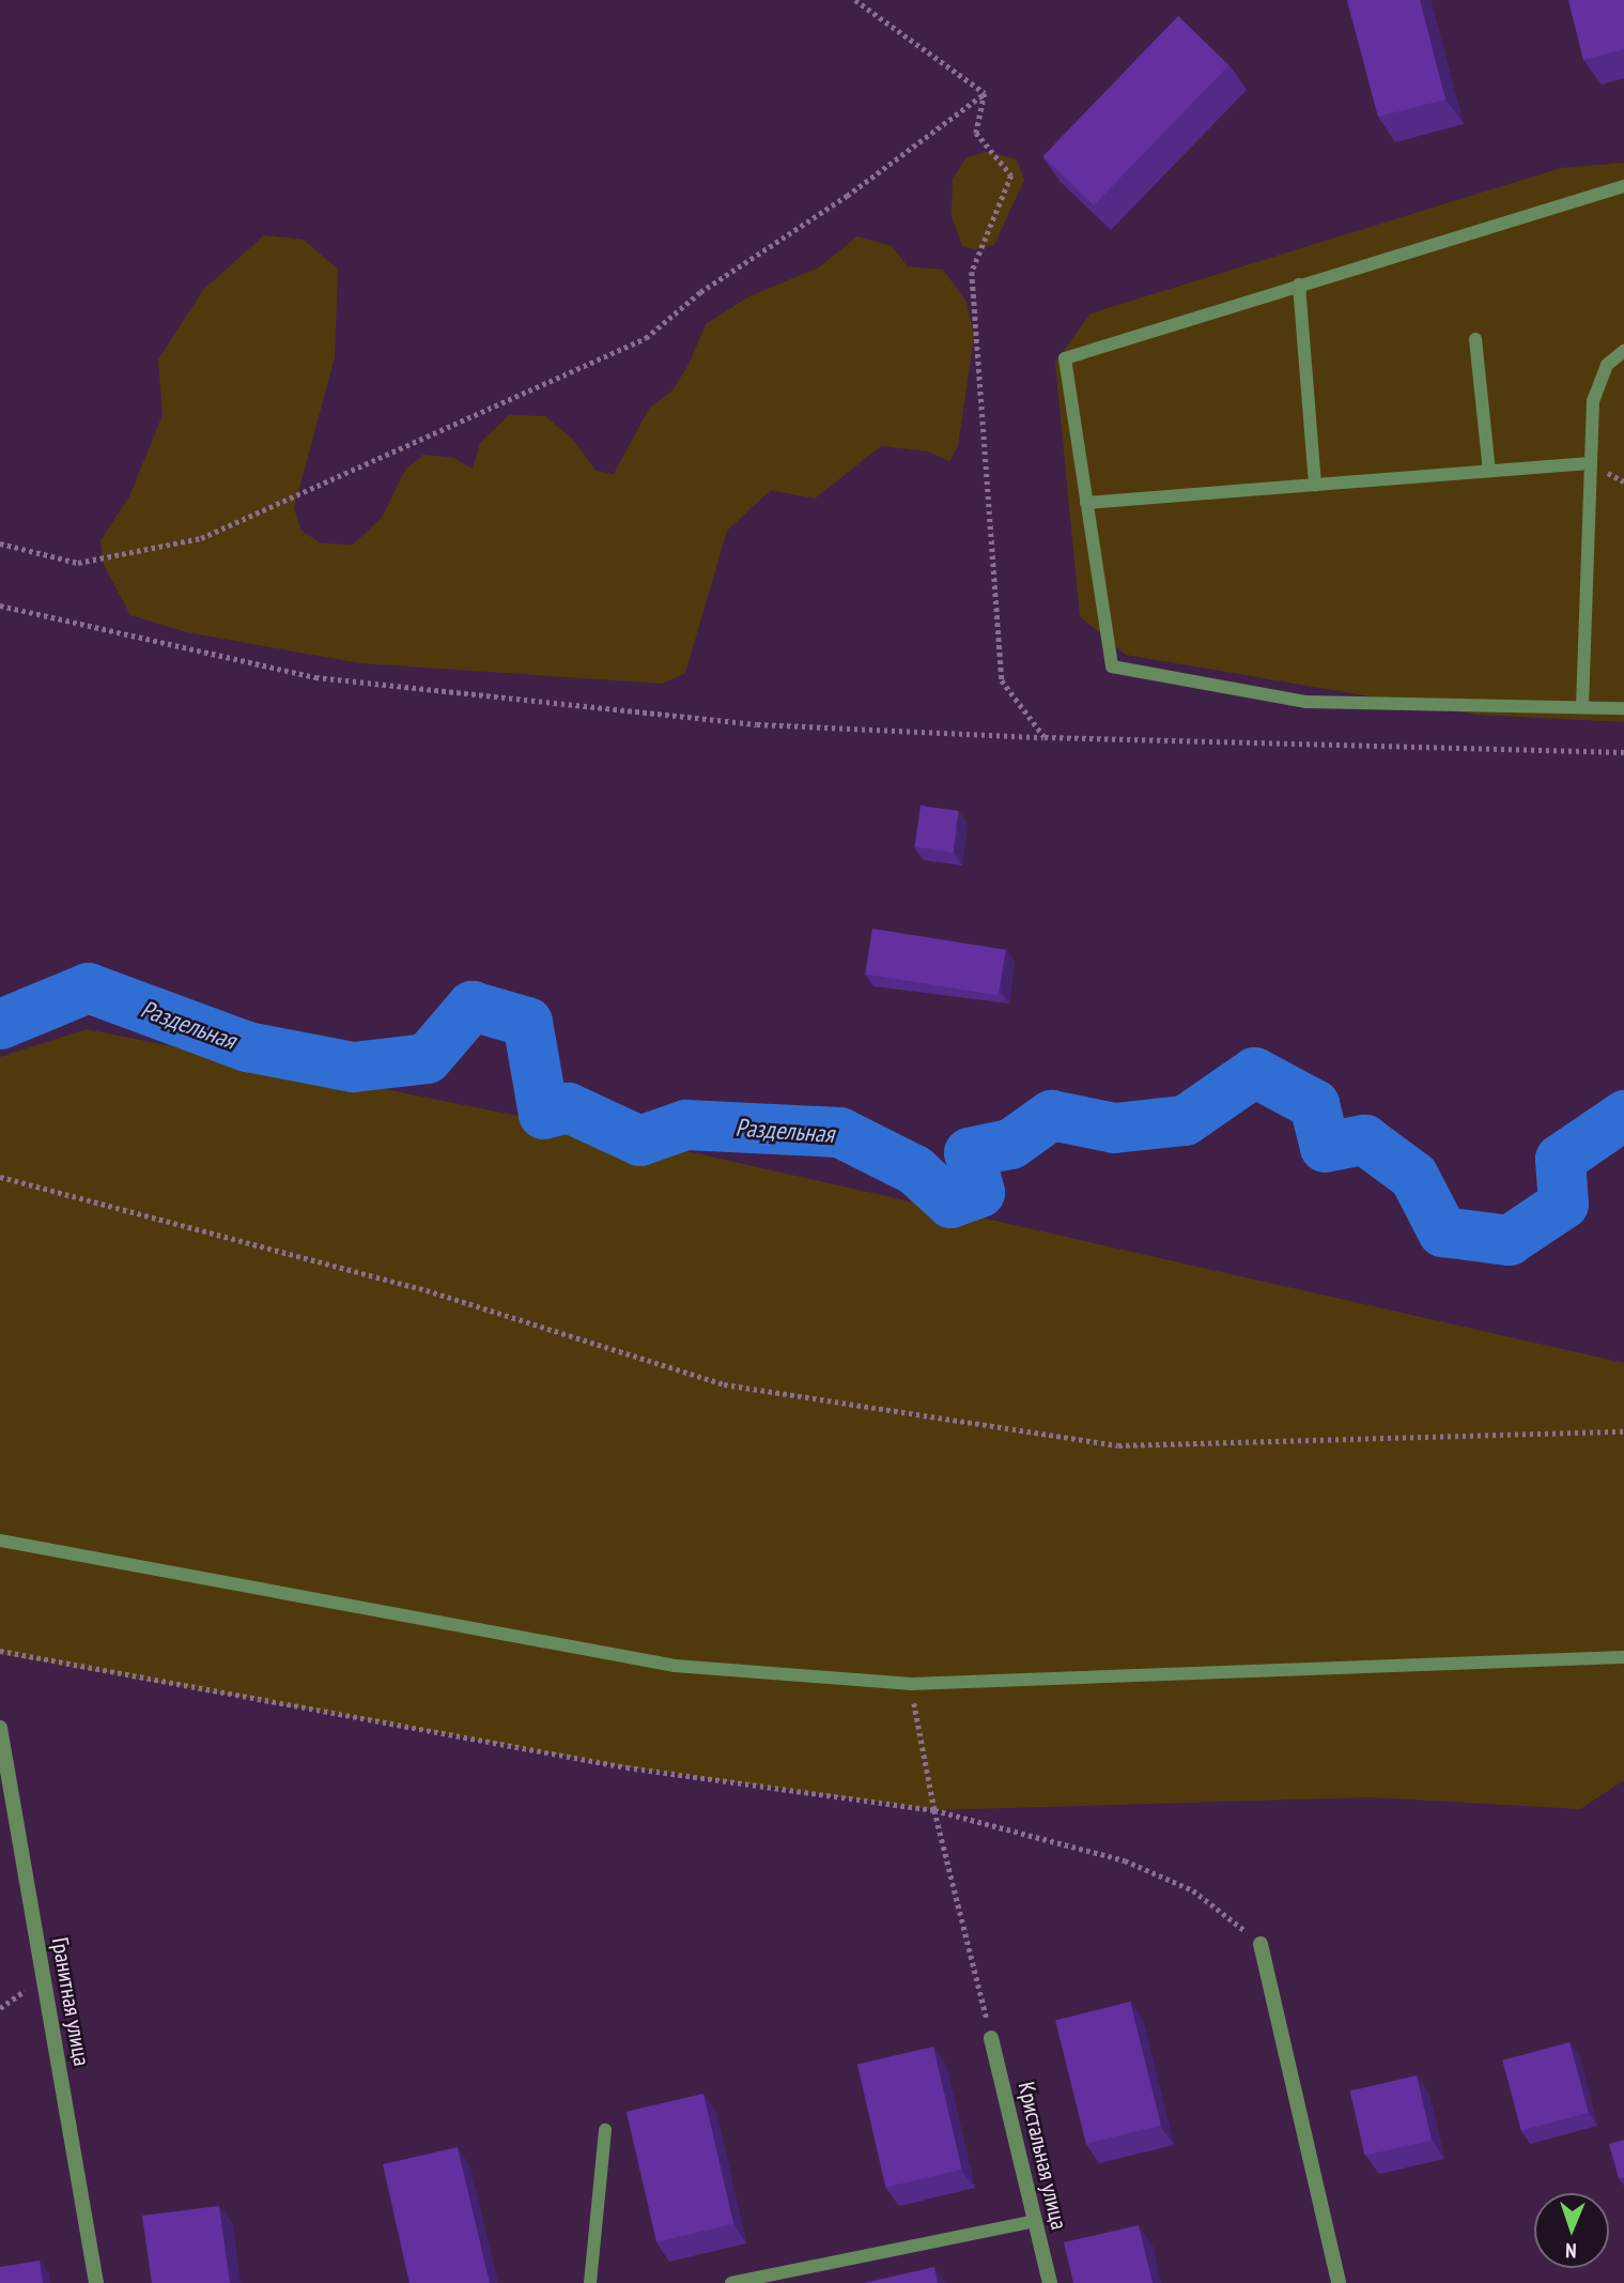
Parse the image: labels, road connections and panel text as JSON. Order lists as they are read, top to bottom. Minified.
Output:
{"streets":{"street":["Гранитная улица","Кристальная улица"]},"water":["Раздельная"],"north":"bottom"}
